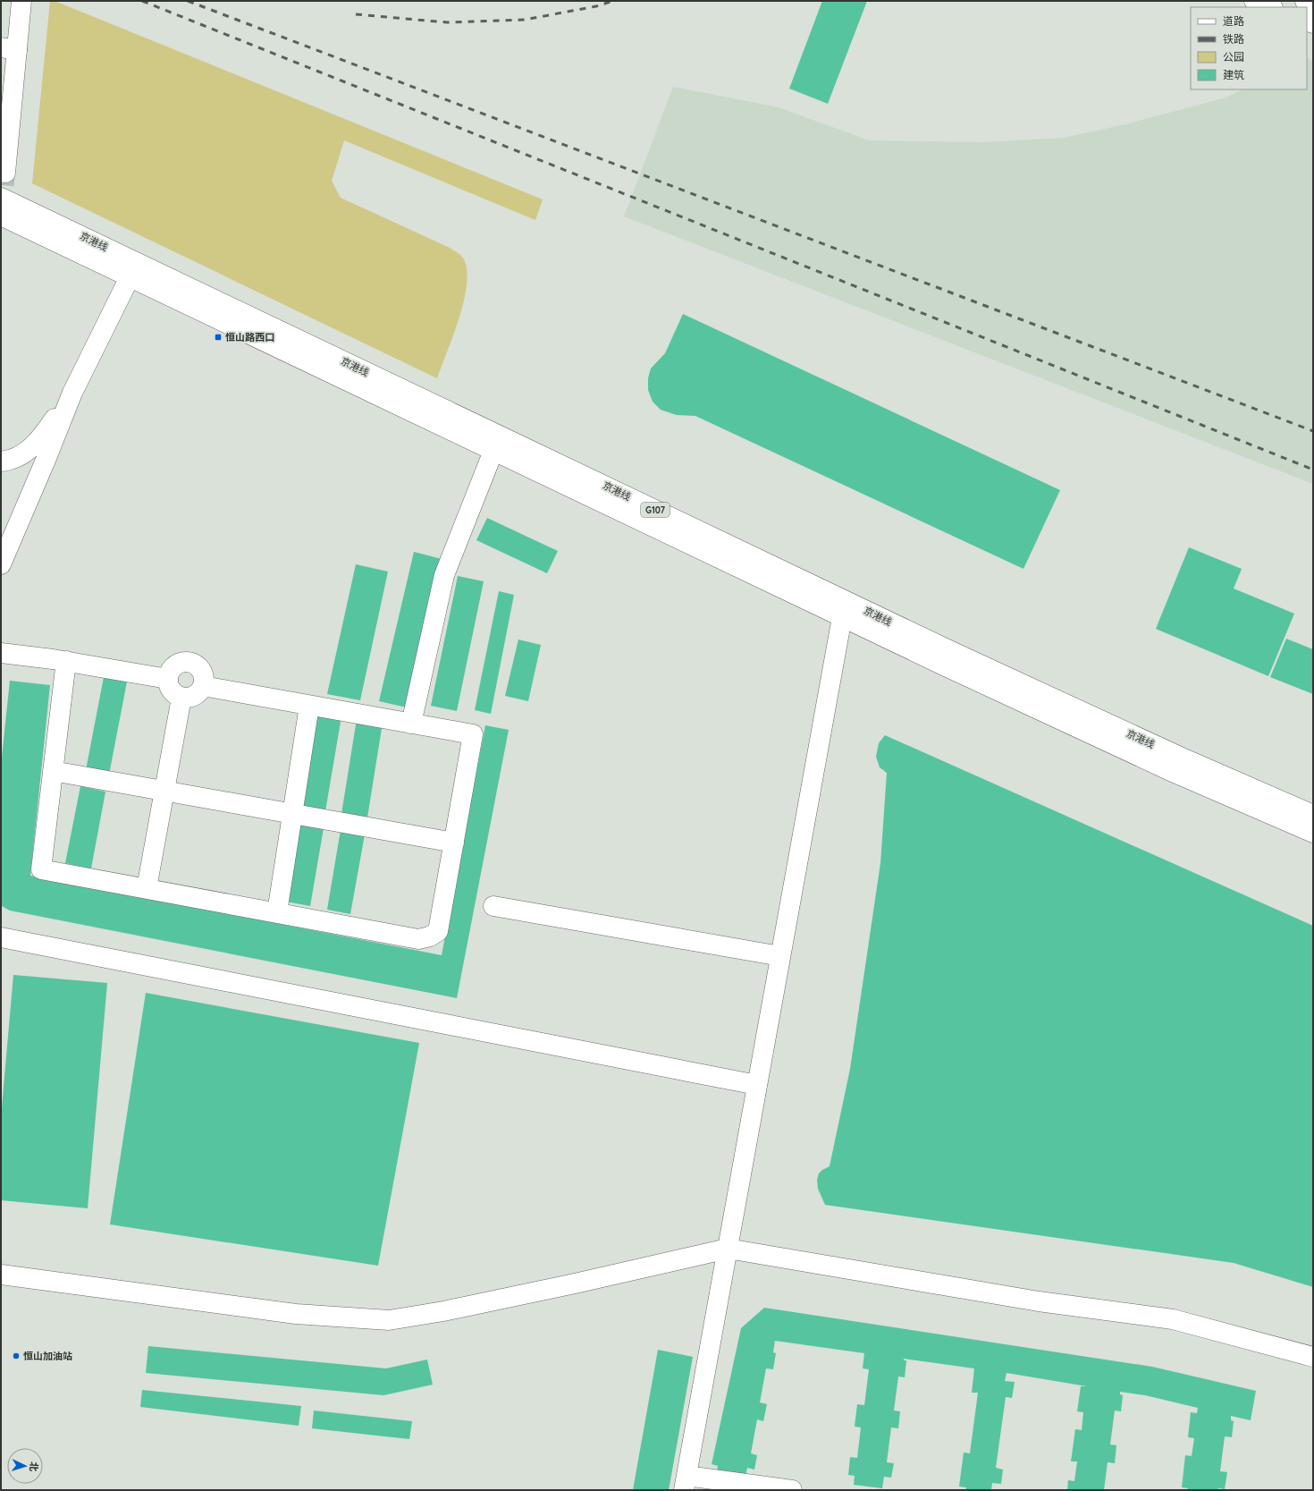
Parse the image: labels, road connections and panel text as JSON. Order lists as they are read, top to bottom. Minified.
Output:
{"streets":{"main road":["京港线","G107"]},"places":{"transit":["恒山路西口"],"other":["恒山加油站"]},"legend":["道路","铁路","公园","建筑"],"north":"right"}
